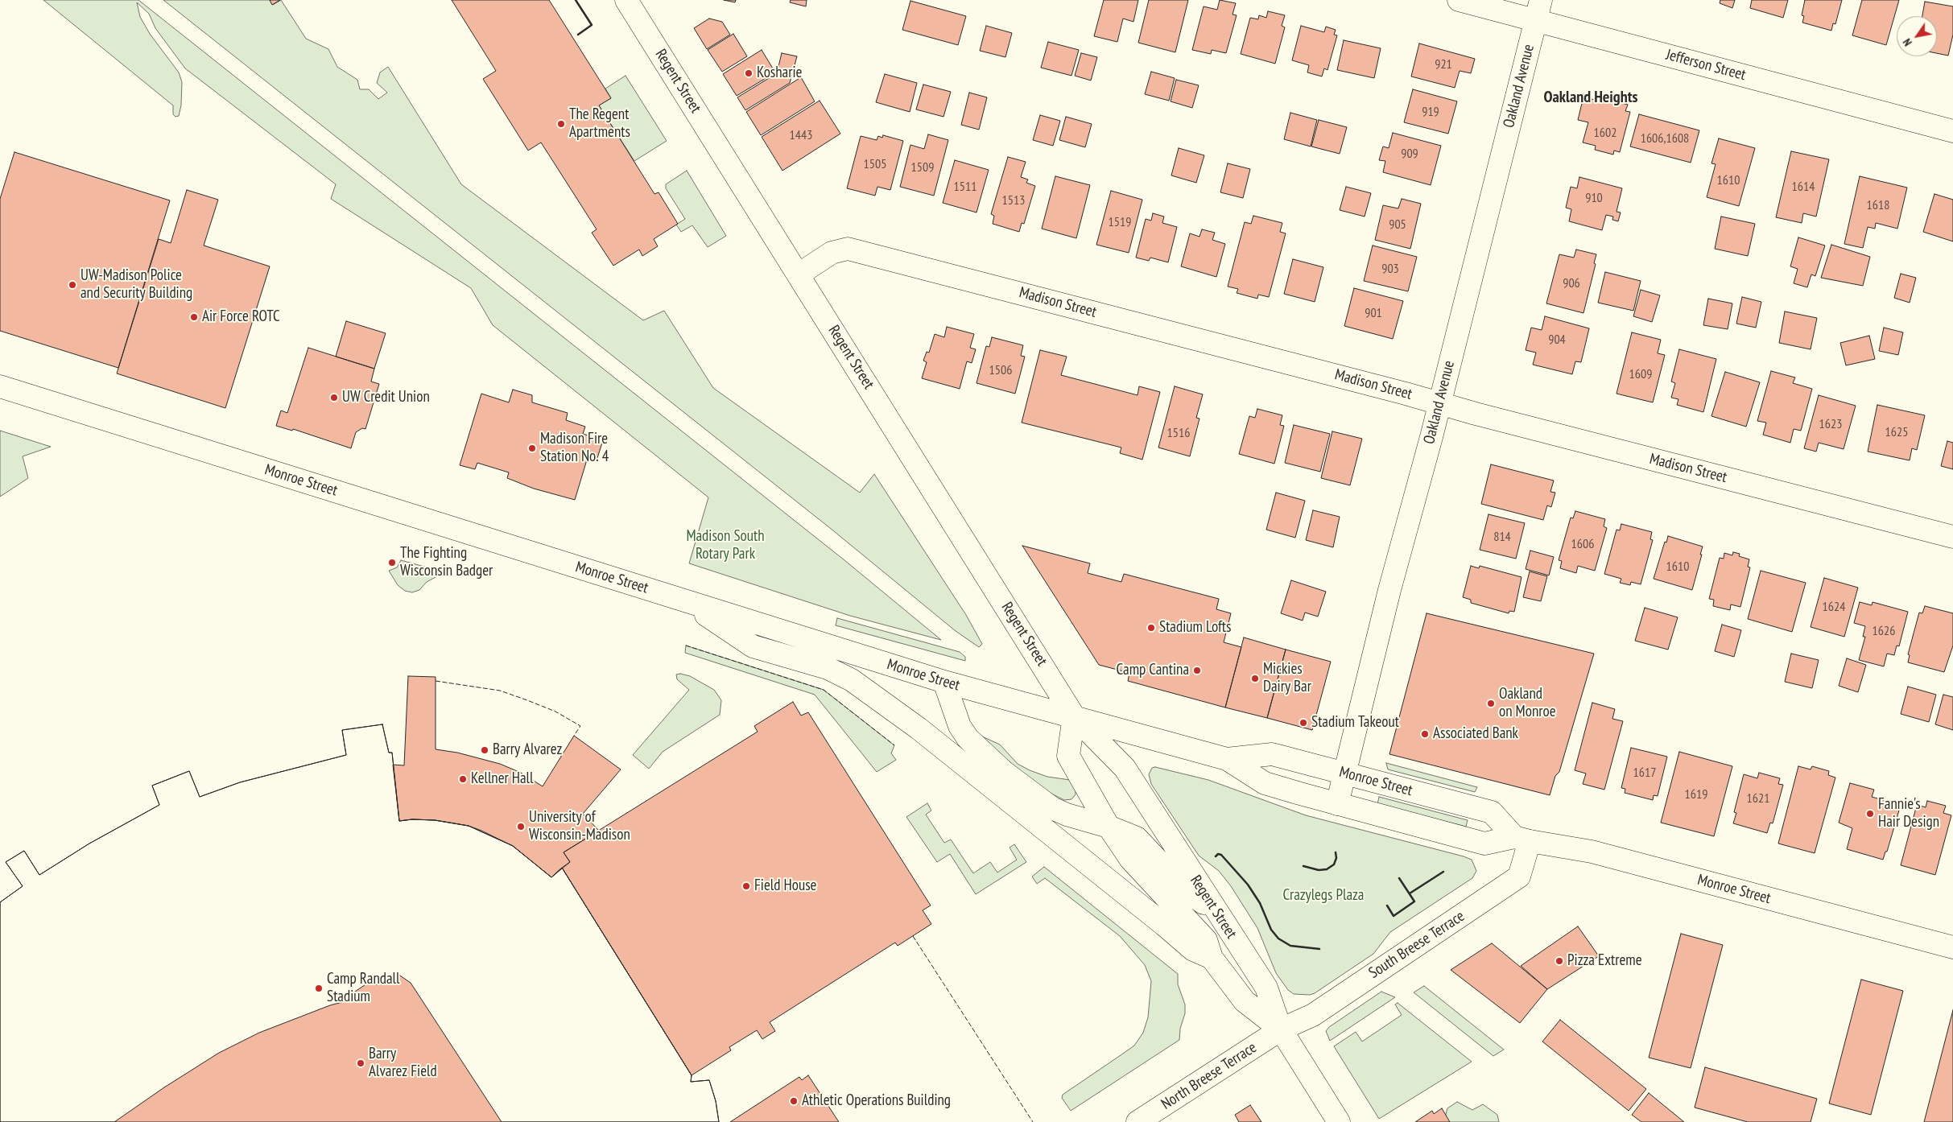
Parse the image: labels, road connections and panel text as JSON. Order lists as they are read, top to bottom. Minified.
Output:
{"streets":{"main road":["Jefferson Street","Regent Street","Oakland Avenue","Madison Street","Monroe Street","South Breese Terrace","North Breese Terrace"]},"crossings":[["Jefferson Street","Oakland Avenue"],["Regent Street","Madison Street"],["Regent Street","Monroe Street"],["Regent Street","South Breese Terrace"],["Regent Street","North Breese Terrace"],["Oakland Avenue","Madison Street"],["Oakland Avenue","Monroe Street"],["Monroe Street","South Breese Terrace"],["South Breese Terrace","North Breese Terrace"]],"districts":["Oakland Heights"],"parks":["Madison South Rotary Park","Crazylegs Plaza"],"places":["Kosharie","The Regent Apartments","UW-Madison Police and Security Building","Air Force ROTC","UW Credit Union","Madison Fire Station No. 4","The Fighting Wisconsin Badger","Stadium Lofts","Camp Cantina","Mickies Dairy Bar","Oakland on Monroe","Stadium Takeout","Associated Bank","Barry Alvarez","Kellner Hall","Fannie's Hair Design","University of Wisconsin-Madison","Field House","Pizza Extreme","Camp Randall Stadium","Barry Alvarez Field","Athletic Operations Building"],"house_numbers":["921","919","1602","1443","1606,1608","909","1505","1509","1610","1511","1614","910","1513","1618","1519","905","903","906","901","904","1506","1609","1623","1625","1516","814","1606","1610","1624","1626","1617","1619","1621"],"north":"bottom left"}
